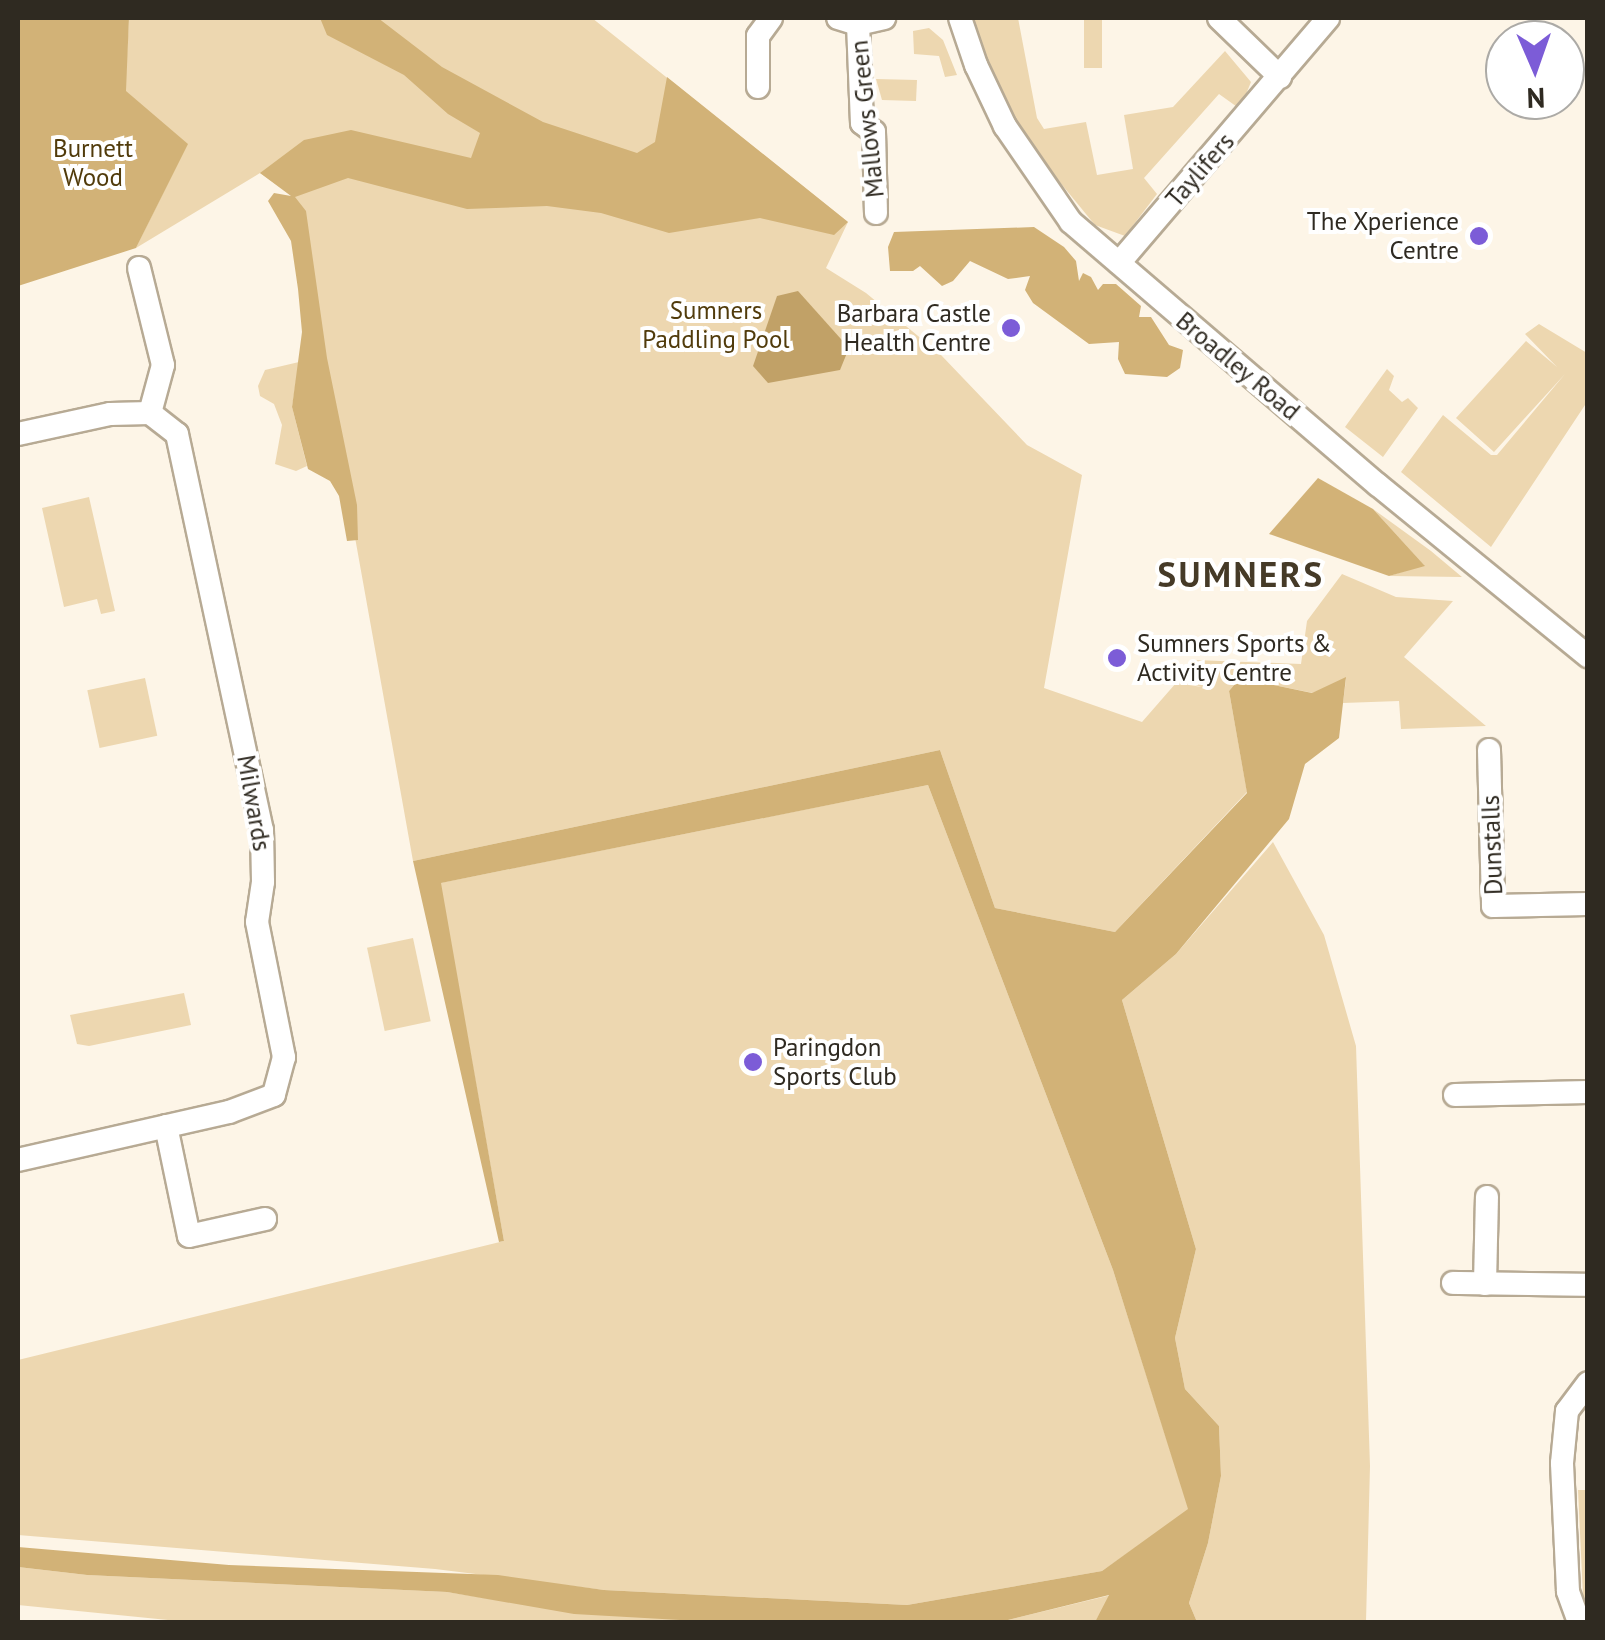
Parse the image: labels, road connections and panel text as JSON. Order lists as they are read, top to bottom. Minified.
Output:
{"streets":{"street":["Mallows Green","Taylifers","Broadley Road","Milwards","Dunstalls"]},"crossings":[["Taylifers","Broadley Road"]],"districts":["SUMNERS"],"parks":["Burnett Wood","Sumners Paddling Pool"],"places":["The Xperience Centre","Barbara Castle Health Centre","Sumners Sports & Activity Centre","Paringdon Sports Club"],"north":"bottom"}
